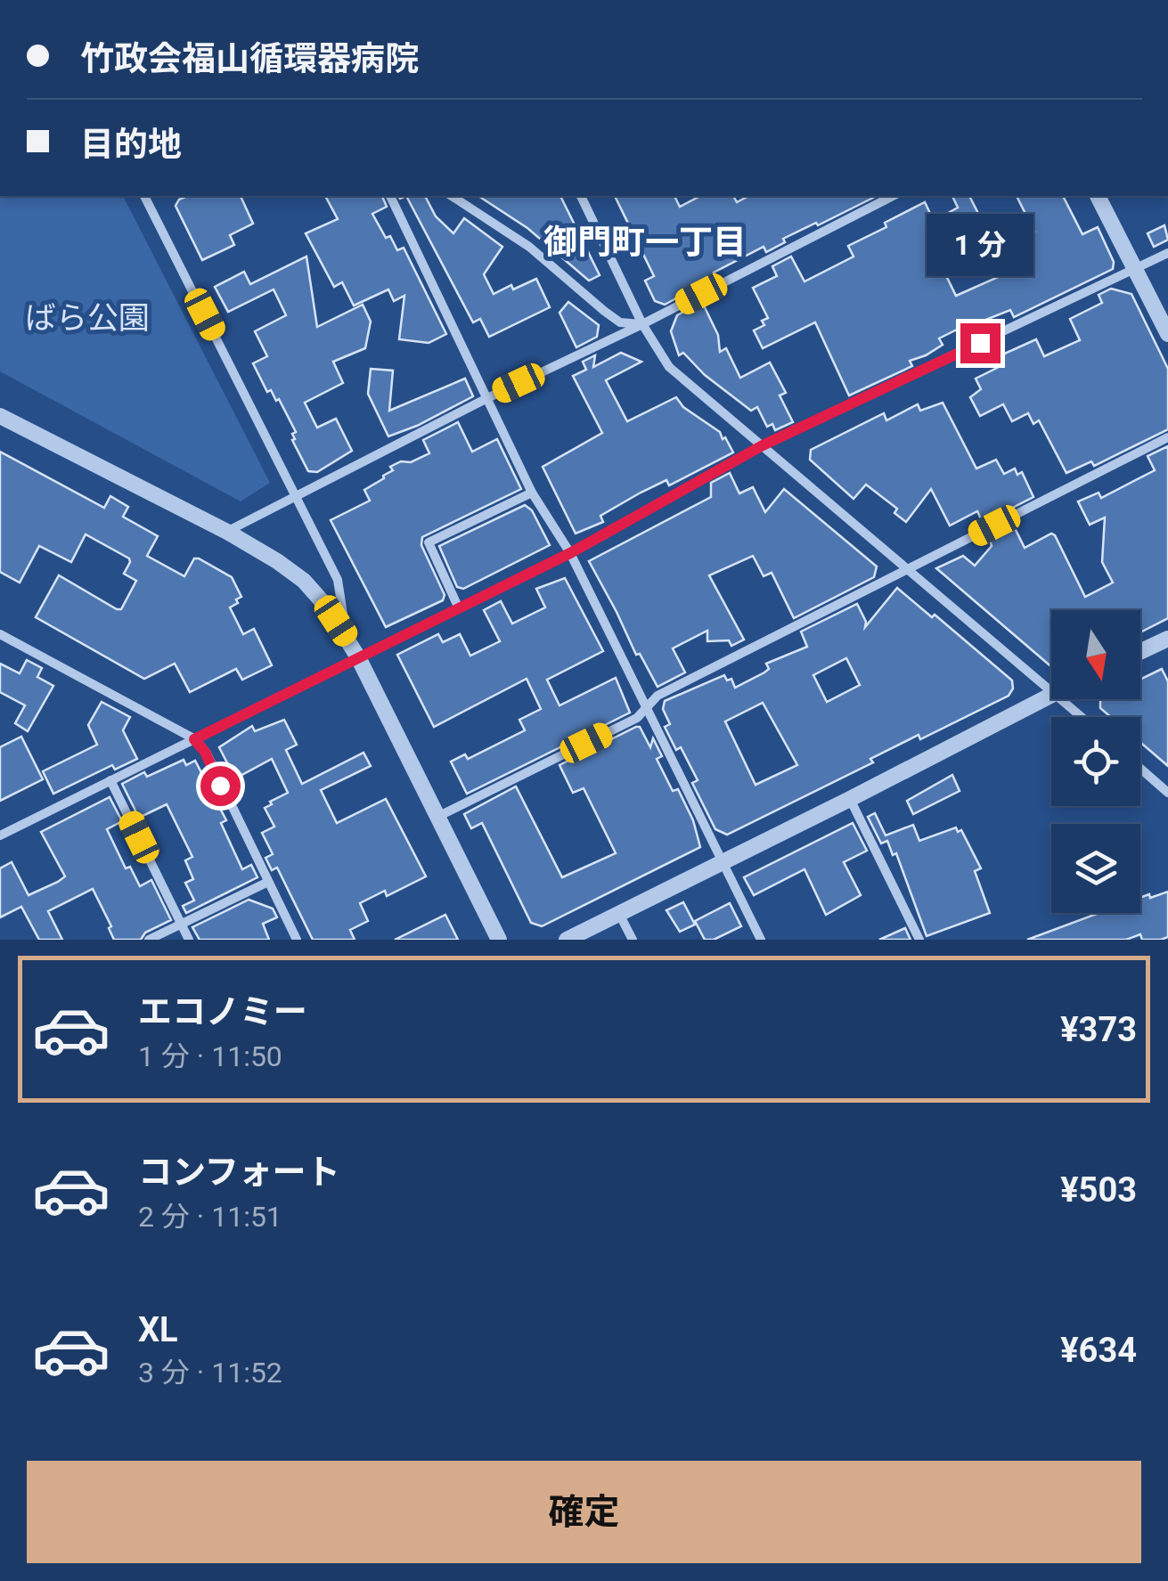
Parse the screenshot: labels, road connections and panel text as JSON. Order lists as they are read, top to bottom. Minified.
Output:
{"districts":["御門町一丁目"],"parks":["ばら公園"],"north":"bottom","page":{"banner":["竹政会福山循環器病院","目的地"],"bubble":"1 分","list":[{"name":"エコノミー","note":"1 分 · 11:50","value":"¥373"},{"name":"コンフォート","note":"2 分 · 11:51","value":"¥503"},{"name":"XL","note":"3 分 · 11:52","value":"¥634"}],"buttons":"確定"}}
